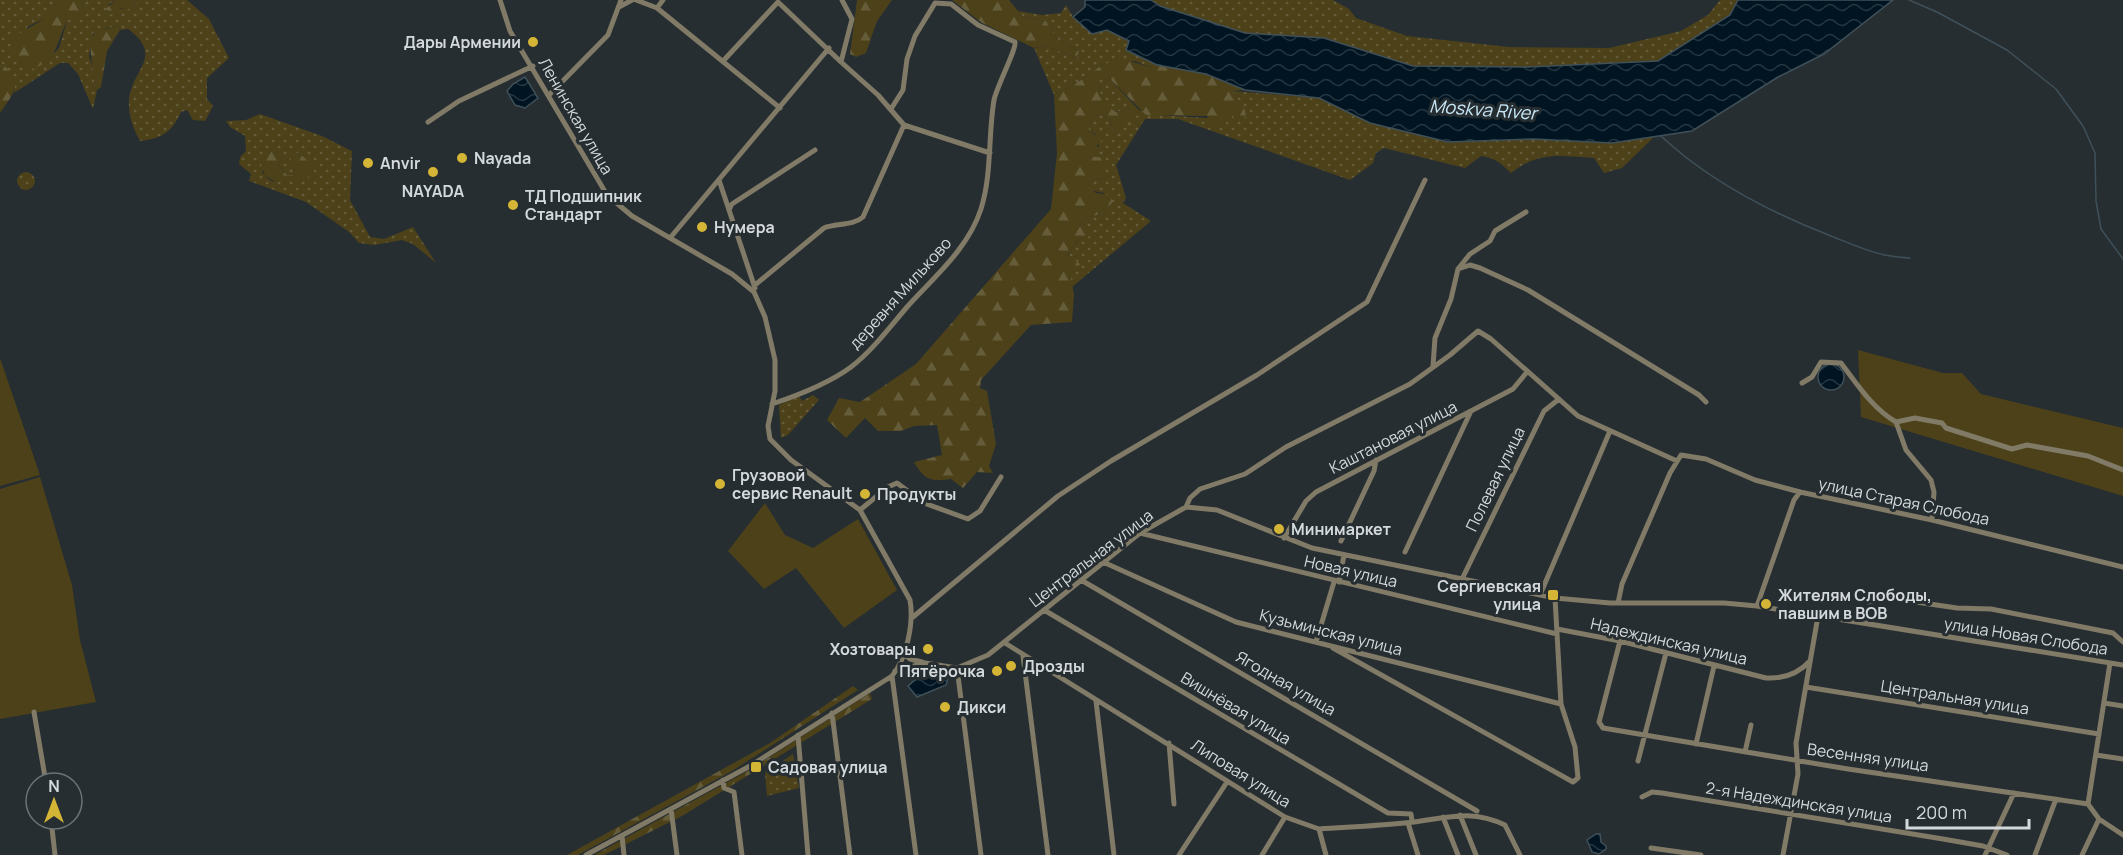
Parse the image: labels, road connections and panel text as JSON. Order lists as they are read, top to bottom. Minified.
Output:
{"streets":{"street":["Ленинская улица","деревня Мильково","Каштановая улица","Полевая улица","улица Старая Слобода","Центральная улица","Новая улица","Кузьминская улица","улица Новая Слобода","Надеждинская улица","Ягодная улица","Вишнёвая улица","Весенняя улица","Липовая улица","2-я Надеждинская улица"]},"crossings":[["Каштановая улица","Центральная улица"],["Центральная улица","Новая улица"],["Центральная улица","Кузьминская улица"],["Центральная улица","Ягодная улица"],["Центральная улица","Вишнёвая улица"],["Центральная улица","Липовая улица"],["Новая улица","Надеждинская улица"],["Надеждинская улица","Весенняя улица"],["Вишнёвая улица","Липовая улица"]],"water":["Moskva River"],"places":{"other":["Дары Армении","Nayada","Anvir","NAYADA","ТД Подшипник Стандарт","Нумера","Грузовой сервис Renault","Продукты","Минимаркет","Жителям Слободы, павшим в ВОВ","Хозтовары","Дрозды","Пятёрочка","Дикси"],"transit":["Сергиевская улица","Садовая улица"]},"scale_bar":"200 m","north":"top"}
